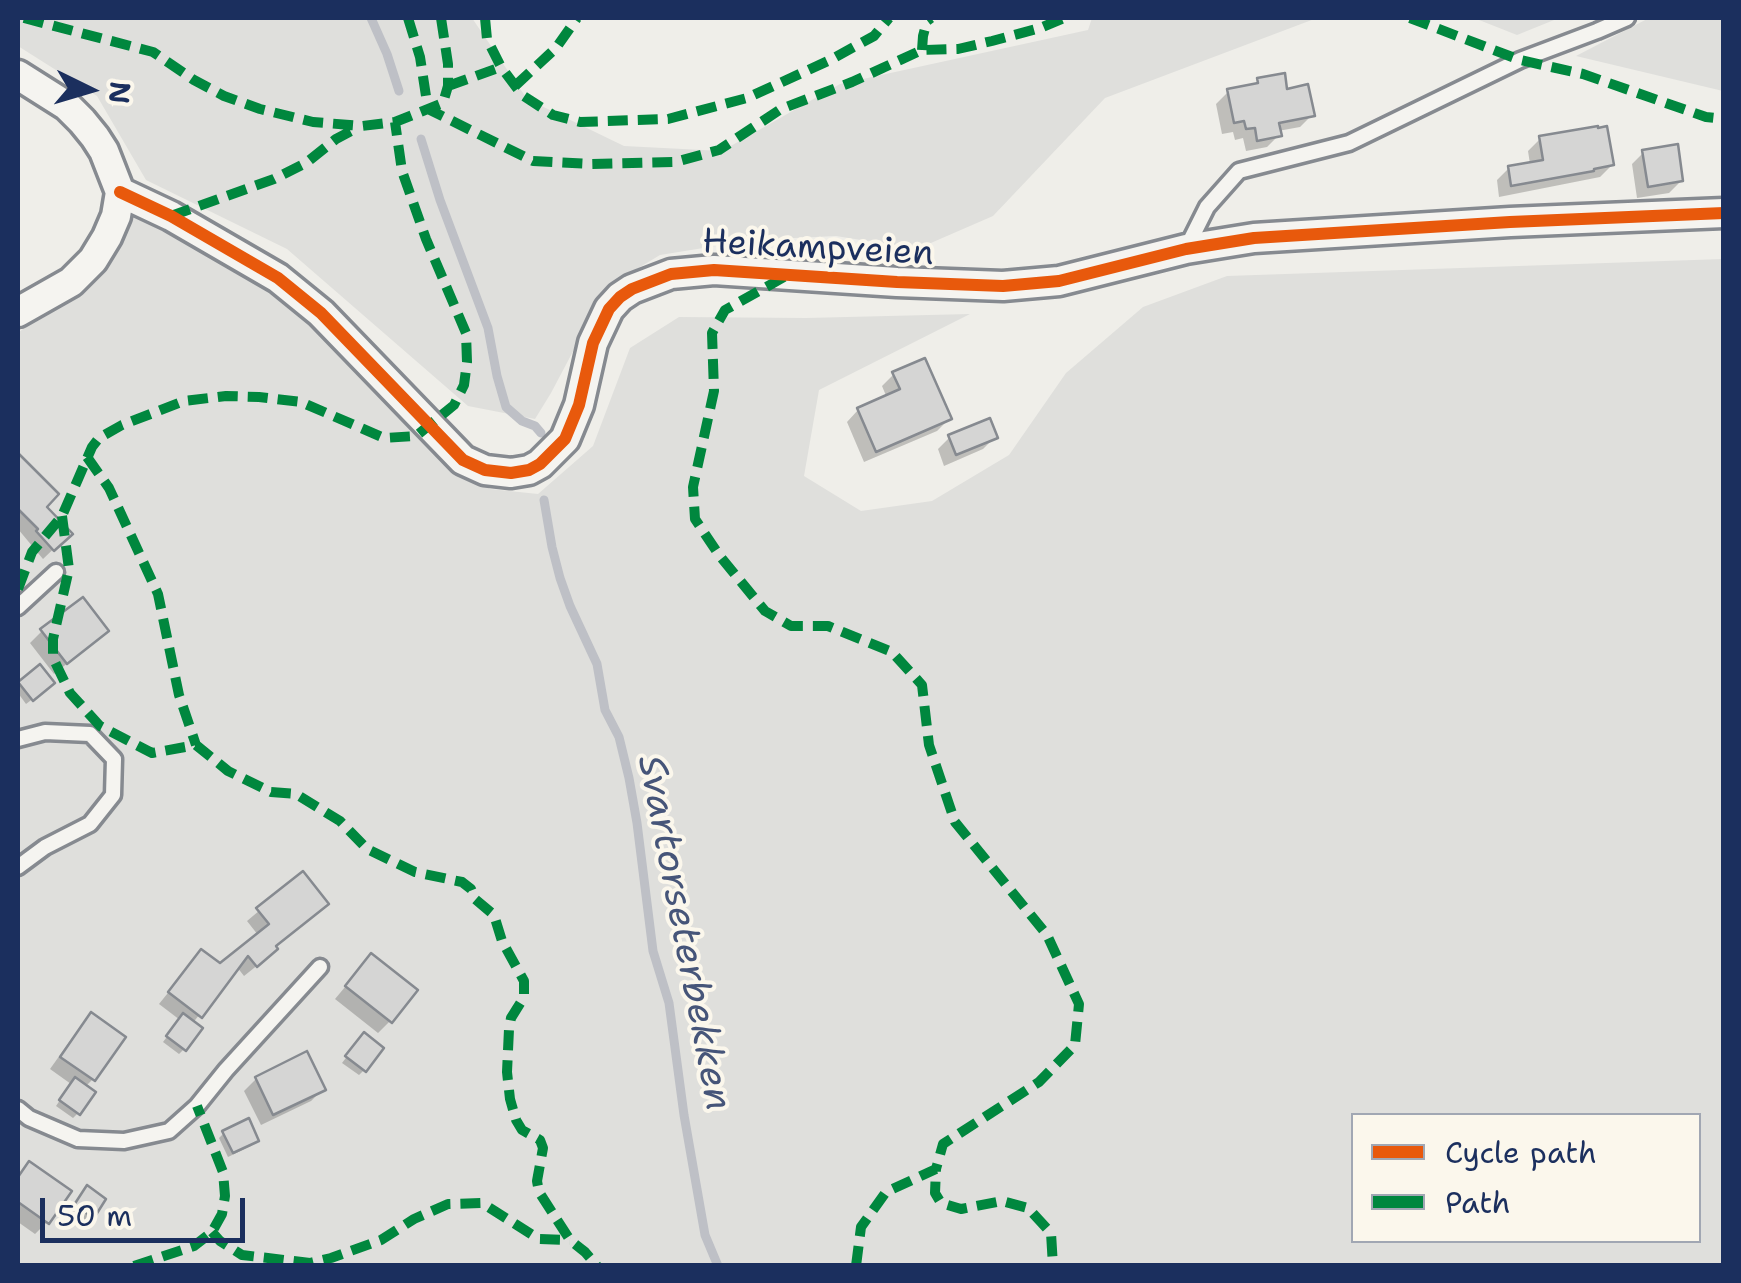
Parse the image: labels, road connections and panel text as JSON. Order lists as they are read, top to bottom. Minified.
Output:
{"streets":{"street":["Heikampveien"]},"water":["Svartorseterbekken"],"legend":["Cycle path","Path"],"scale_bar":"50 m","north":"right"}
